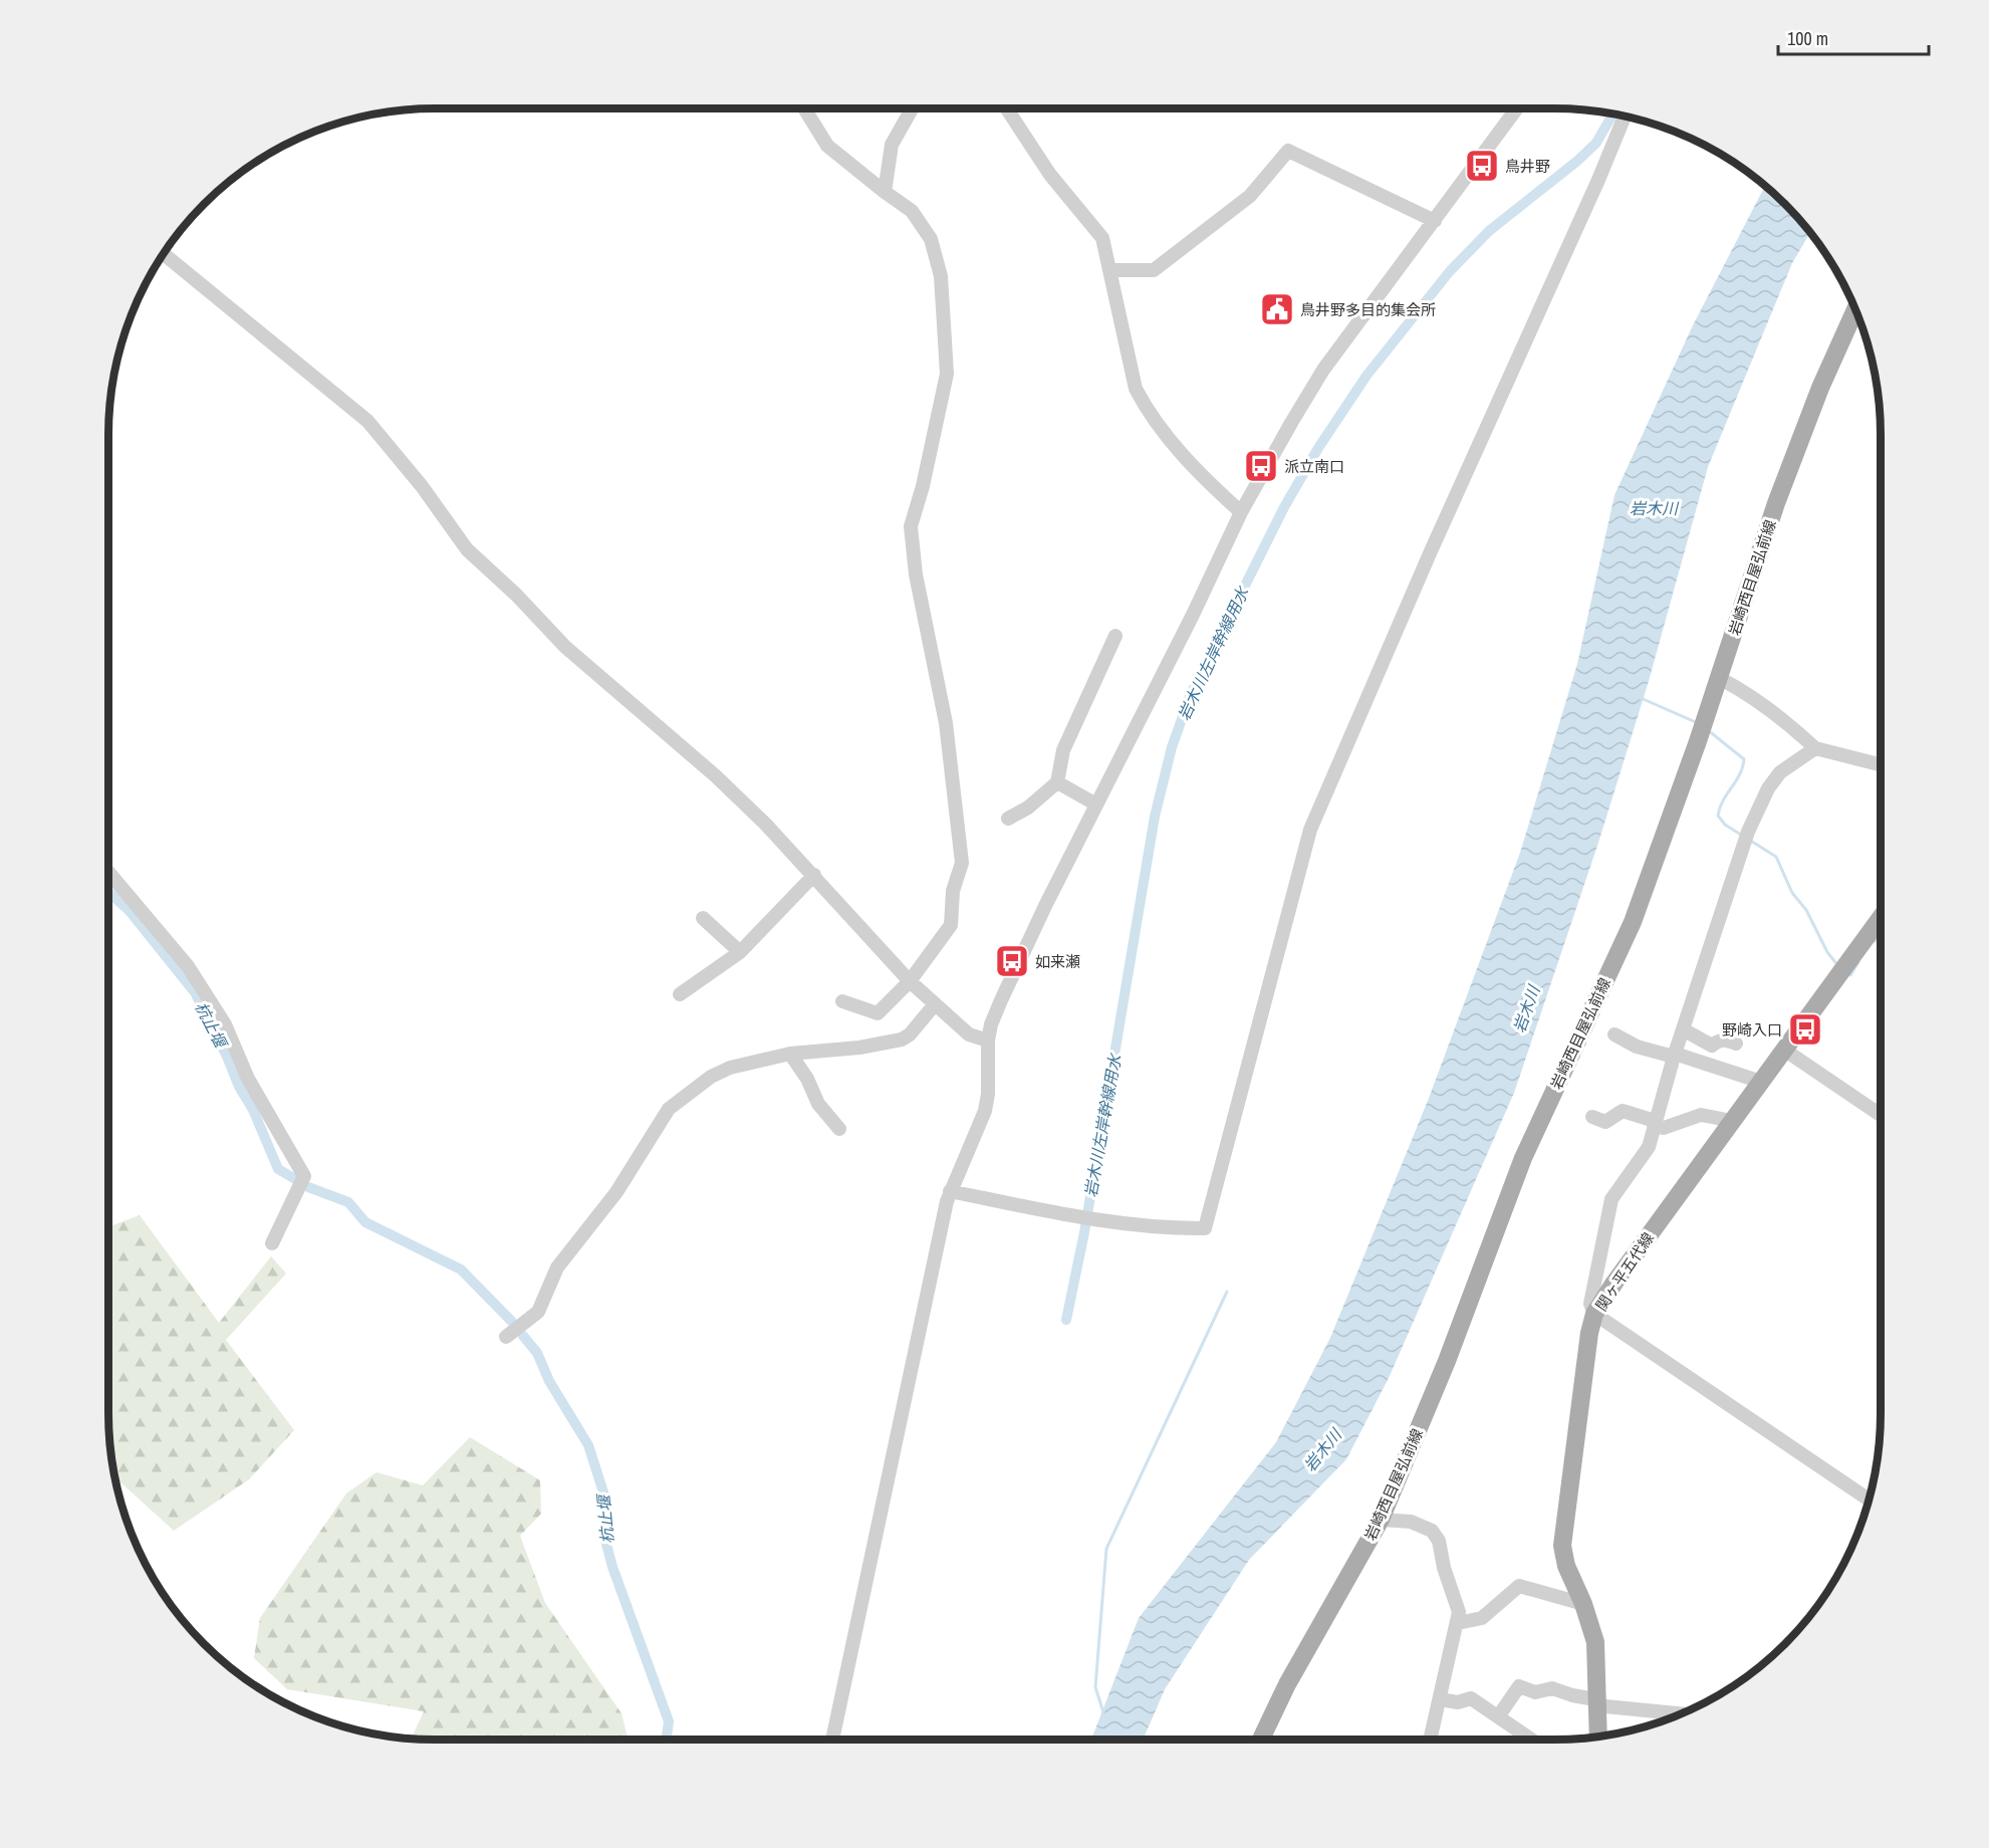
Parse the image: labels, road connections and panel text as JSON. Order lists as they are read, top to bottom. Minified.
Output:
{"streets":{"main road":["岩崎西目屋弘前線","関ヶ平五代線"]},"water":["岩木川","岩木川左岸幹線用水","杭止堰"],"places":{"bus stop":["鳥井野","派立南口","如来瀬","野崎入口"],"public building":["鳥井野多目的集会所"]},"scale_bar":"100 m"}
